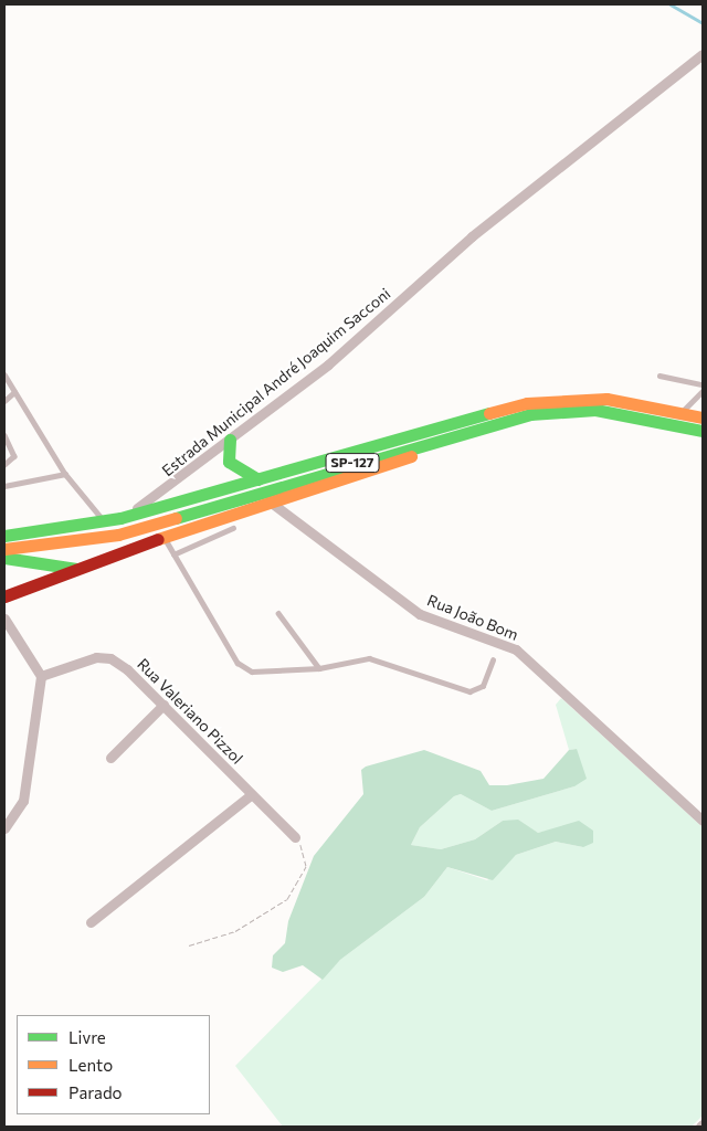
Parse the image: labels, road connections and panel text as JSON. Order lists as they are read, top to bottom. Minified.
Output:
{"streets":{"main road":["SP-127"],"street":["Estrada Municipal André Joaquim Sacconi","Rua João Bom","Rua Valeriano Pizzol"]},"crossings":[["Estrada Municipal André Joaquim Sacconi","SP-127"]],"legend":["Livre","Lento","Parado"]}
